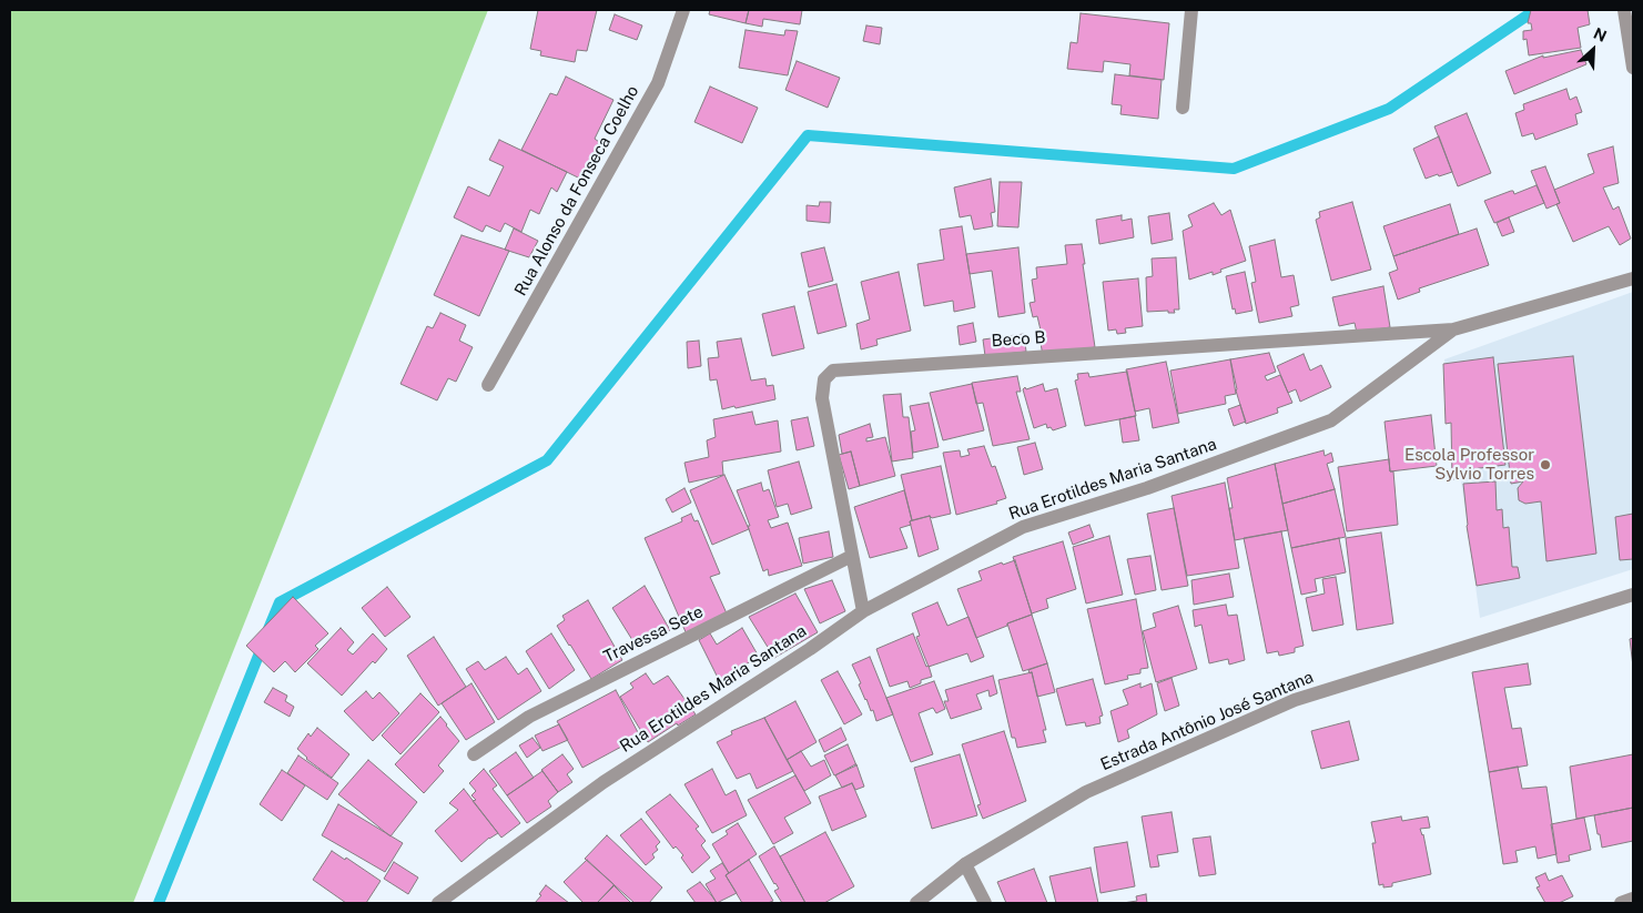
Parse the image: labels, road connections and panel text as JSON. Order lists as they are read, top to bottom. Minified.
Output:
{"streets":{"street":["Rua Alonso da Fonseca Coelho","Beco B","Rua Erotildes Maria Santana","Travessa Sete","Estrada Antônio José Santana"]},"crossings":[["Beco B","Rua Erotildes Maria Santana"],["Beco B","Travessa Sete"]],"places":["Escola Professor Sylvio Torres"],"north":"top right"}
